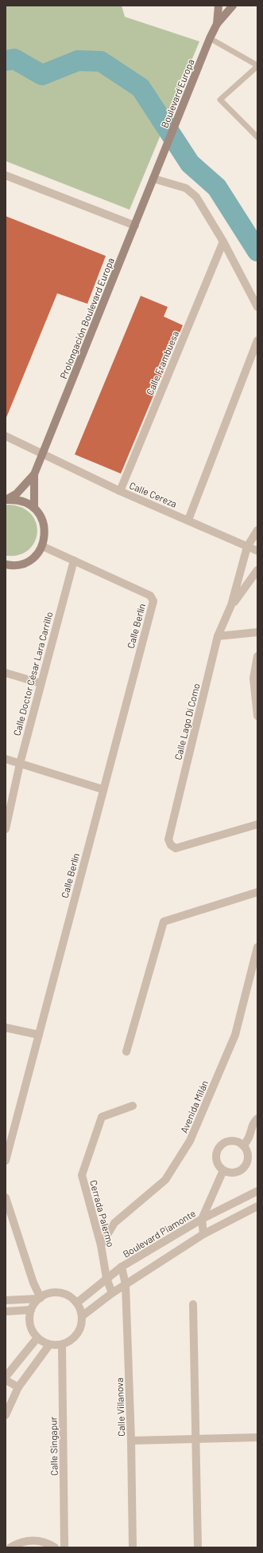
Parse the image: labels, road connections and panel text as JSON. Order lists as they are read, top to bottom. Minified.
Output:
{"streets":{"main road":["Boulevard Europa","Prolongación Boulevard Europa"],"street":["Calle Frambuesa","Calle Cereza","Calle Berlín","Calle Doctor César Lara Carrillo","Calle Lago Dí Como","Avenida Milán","Cerrada Palermo","Boulevard Piamonte","Calle Villanova","Calle Singapur"]},"crossings":[["Boulevard Europa","Prolongación Boulevard Europa"],["Prolongación Boulevard Europa","Calle Cereza"],["Calle Frambuesa","Calle Cereza"],["Calle Cereza","Calle Lago Dí Como"],["Calle Berlín","Calle Doctor César Lara Carrillo"],["Avenida Milán","Cerrada Palermo"],["Cerrada Palermo","Boulevard Piamonte"],["Boulevard Piamonte","Calle Villanova"],["Boulevard Piamonte","Calle Singapur"]]}
